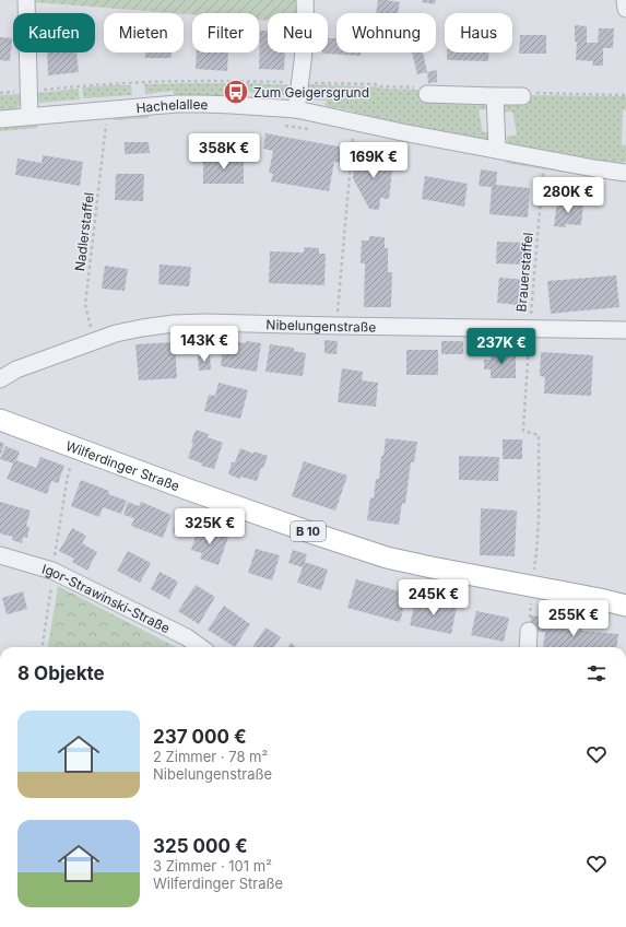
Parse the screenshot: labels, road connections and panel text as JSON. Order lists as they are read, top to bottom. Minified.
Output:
{"streets":{"main road":["Wilferdinger Straße","B 10"],"street":["Hachelallee","Nibelungenstraße","Igor-Strawinski-Straße"],"path":["Nadlerstaffel","Brauerstaffel"]},"crossings":[["Hachelallee","Nadlerstaffel"],["Nadlerstaffel","Nibelungenstraße"],["Brauerstaffel","Nibelungenstraße"],["Brauerstaffel","Wilferdinger Straße"]],"places":{"bus stop":["Zum Geigersgrund"]},"page":{"chip":["Kaufen","Mieten","Filter","Neu","Wohnung","Haus"],"price":["358K €","169K €","280K €","143K €","237K €","325K €","245K €","255K €"],"heading":"8 Objekte","list":[{"name":"237 000 €","note":"2 Zimmer · 78 m² · Nibelungenstraße"},{"name":"325 000 €","note":"3 Zimmer · 101 m² · Wilferdinger Straße"}]}}
